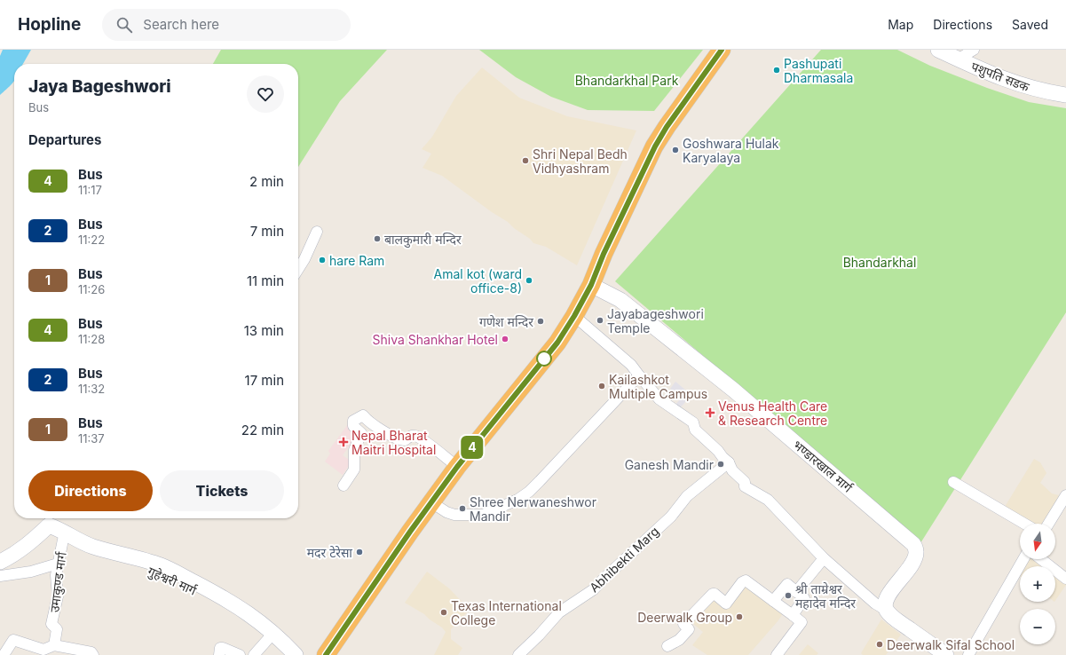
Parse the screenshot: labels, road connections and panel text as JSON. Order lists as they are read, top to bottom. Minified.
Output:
{"streets":{"main road":["पशुपति सडक","भण्डारखाल मार्ग","गुहेश्वरी मार्ग"],"street":["Abhibekti Marg","उमाकुण्ड मार्ग"]},"crossings":[["गुहेश्वरी मार्ग","उमाकुण्ड मार्ग"]],"parks":["Bhandarkhal Park","Bhandarkhal"],"places":{"other":["Pashupati Dharmasala","Goshwara Hulak Karyalaya","Shri Nepal Bedh Vidhyashram","बालकुमारी मन्दिर","hare Ram","Amal kot (ward office-8)","Jayabageshwori Temple","गणेश मन्दिर","Shiva Shankhar Hotel","Kailashkot Multiple Campus","Ganesh Mandir","Shree Nerwaneshwor Mandir","मदर टेरेसा","श्री ताम्रेश्वर महादेव मन्दिर","Texas International College","Deerwalk Group","Deerwalk Sifal School"],"health":["Venus Health Care & Research Centre","Nepal Bharat Maitri Hospital"]},"lines":["bus line 4"],"north":"bottom","page":{"header":"Hopline","search":"Search here","nav":["Map","Directions","Saved"],"on_map":"4","heading":[["Jaya Bageshwori","Bus"],"Departures"],"list":[{"mark":"4","name":"Bus","note":"11:17","value":"2 min"},{"mark":"2","name":"Bus","note":"11:22","value":"7 min"},{"mark":"1","name":"Bus","note":"11:26","value":"11 min"},{"mark":"4","name":"Bus","note":"11:28","value":"13 min"},{"mark":"2","name":"Bus","note":"11:32","value":"17 min"},{"mark":"1","name":"Bus","note":"11:37","value":"22 min"}],"buttons":["Directions","Tickets"],"map_buttons":["+","−"]}}
